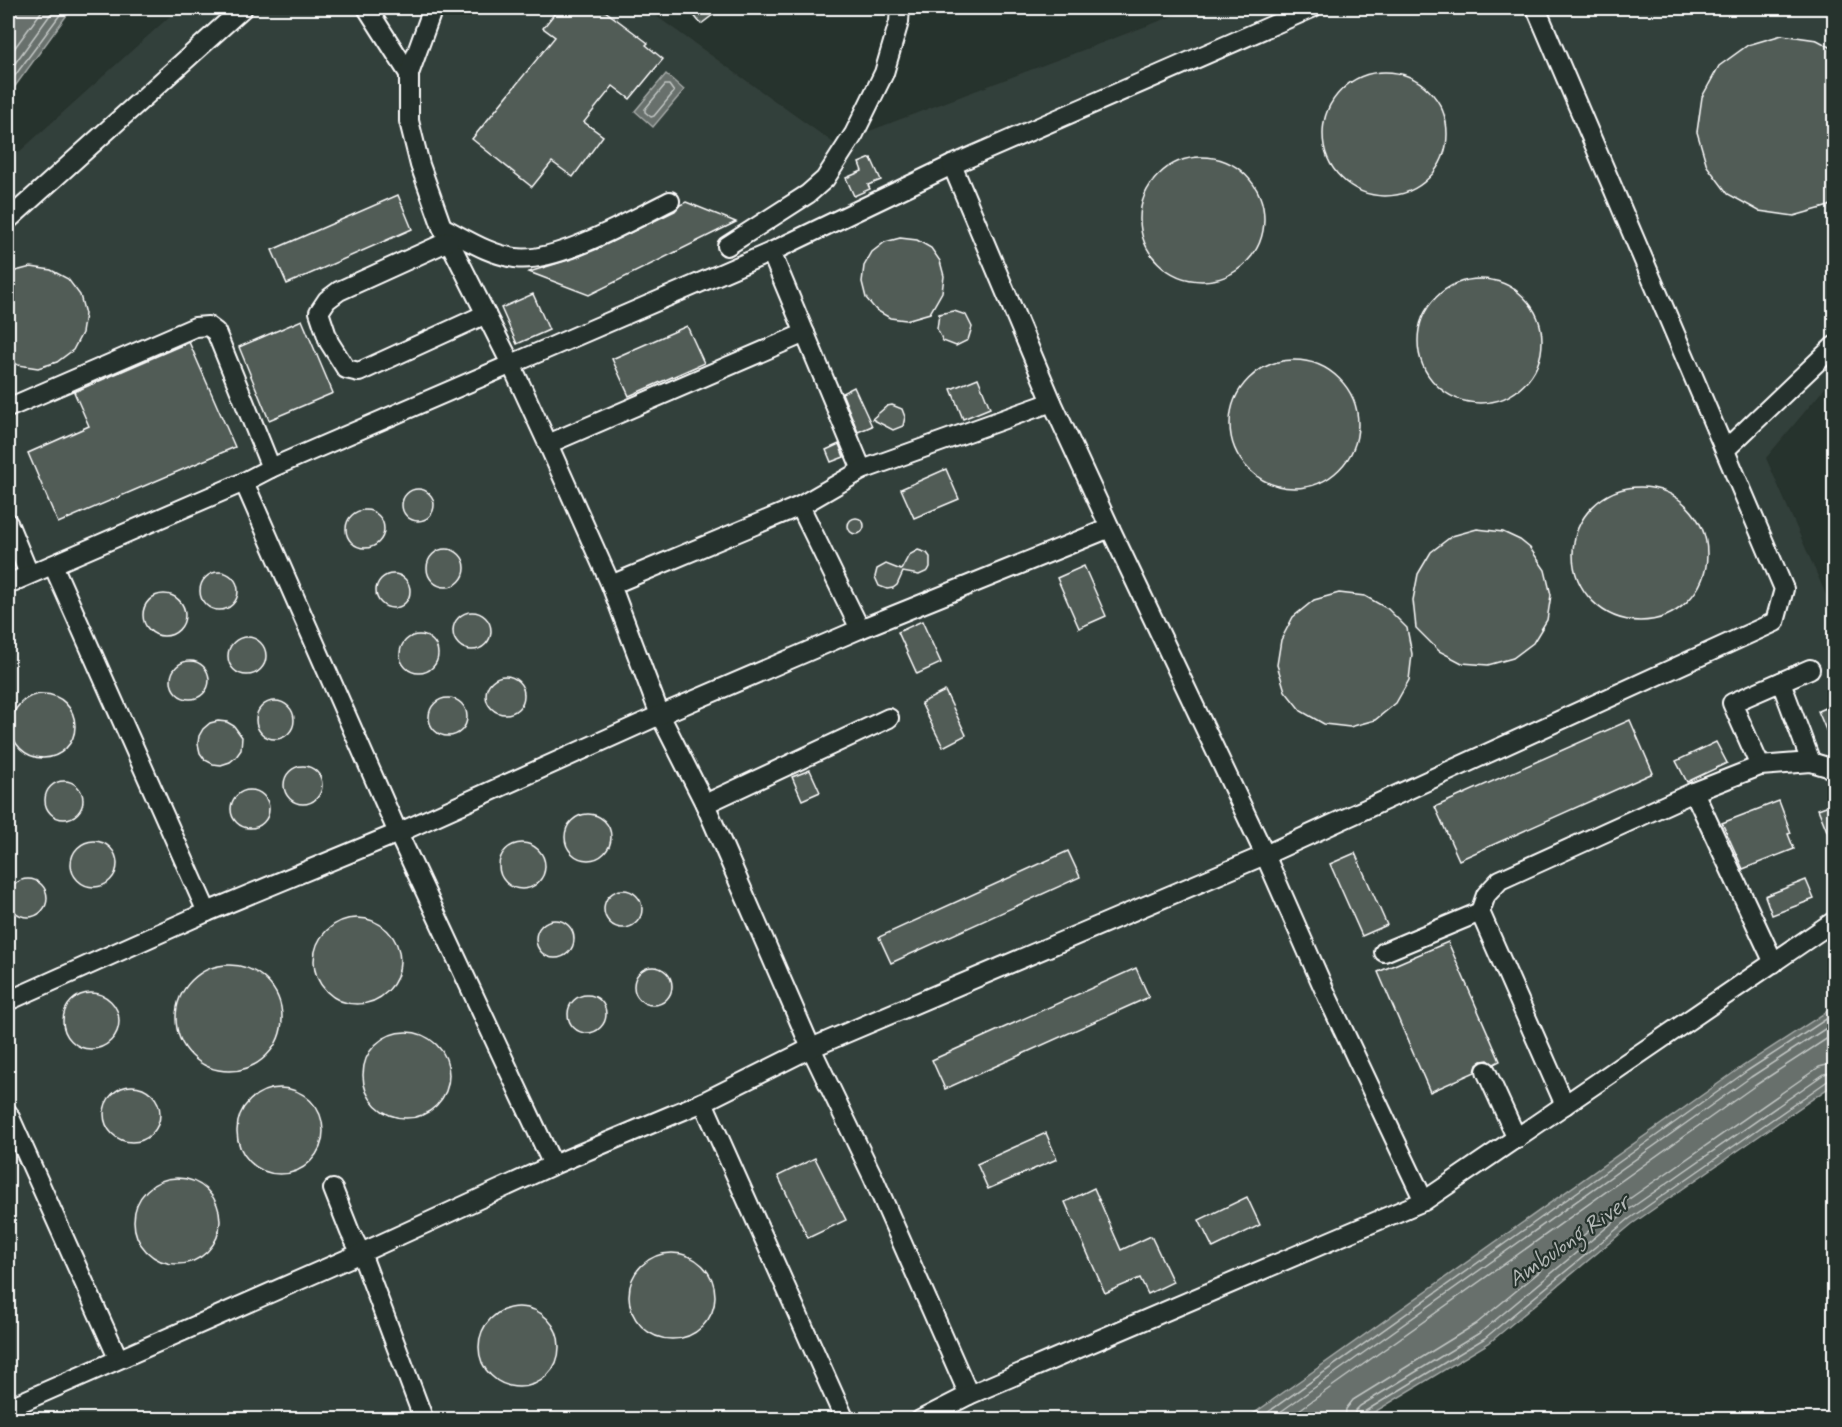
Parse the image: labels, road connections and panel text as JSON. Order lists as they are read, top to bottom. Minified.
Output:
{"water":["Ambulong River"]}
